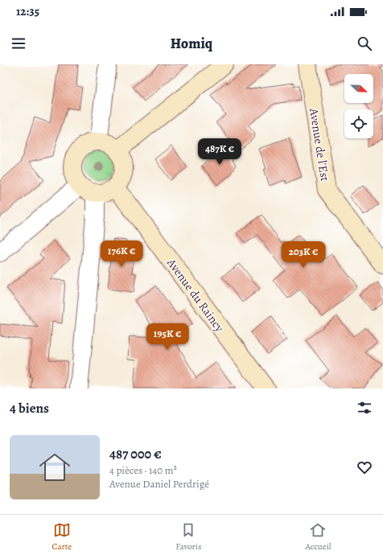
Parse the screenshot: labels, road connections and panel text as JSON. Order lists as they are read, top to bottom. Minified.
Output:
{"streets":{"street":["Avenue de l'Est","Avenue du Raincy"]},"north":"bottom right","page":{"status":"12:35","header":"Homiq","price":["487K €","176K €","203K €","195K €"],"heading":"4 biens","list":[{"name":"487 000 €","note":"4 pièces · 140 m² · Avenue Daniel Perdrigé"}],"tabs":["Carte","Favoris","Accueil"]}}
